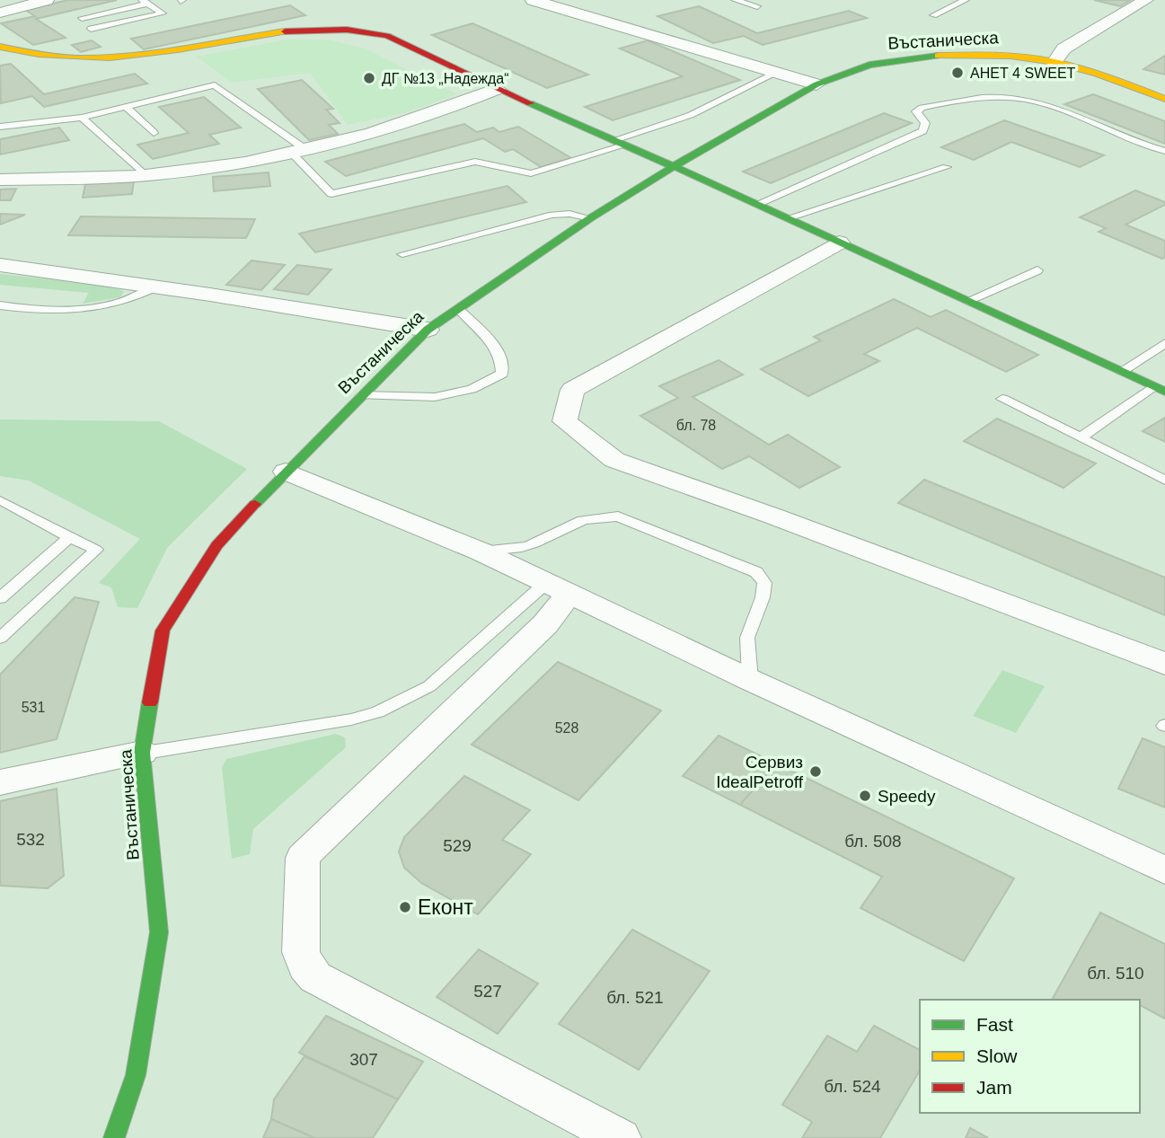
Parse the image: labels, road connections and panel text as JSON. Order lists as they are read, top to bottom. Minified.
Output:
{"streets":{"main road":["Въстаническа"]},"places":["АНЕТ 4 SWEET","ДГ №13 „Надежда“","Сервиз IdealPetroff","Speedy","Еконт"],"house_numbers":["бл. 78","531","528","532","бл. 508","529","бл. 510","527","бл. 521","307","бл. 524"],"legend":["Fast","Slow","Jam"]}
